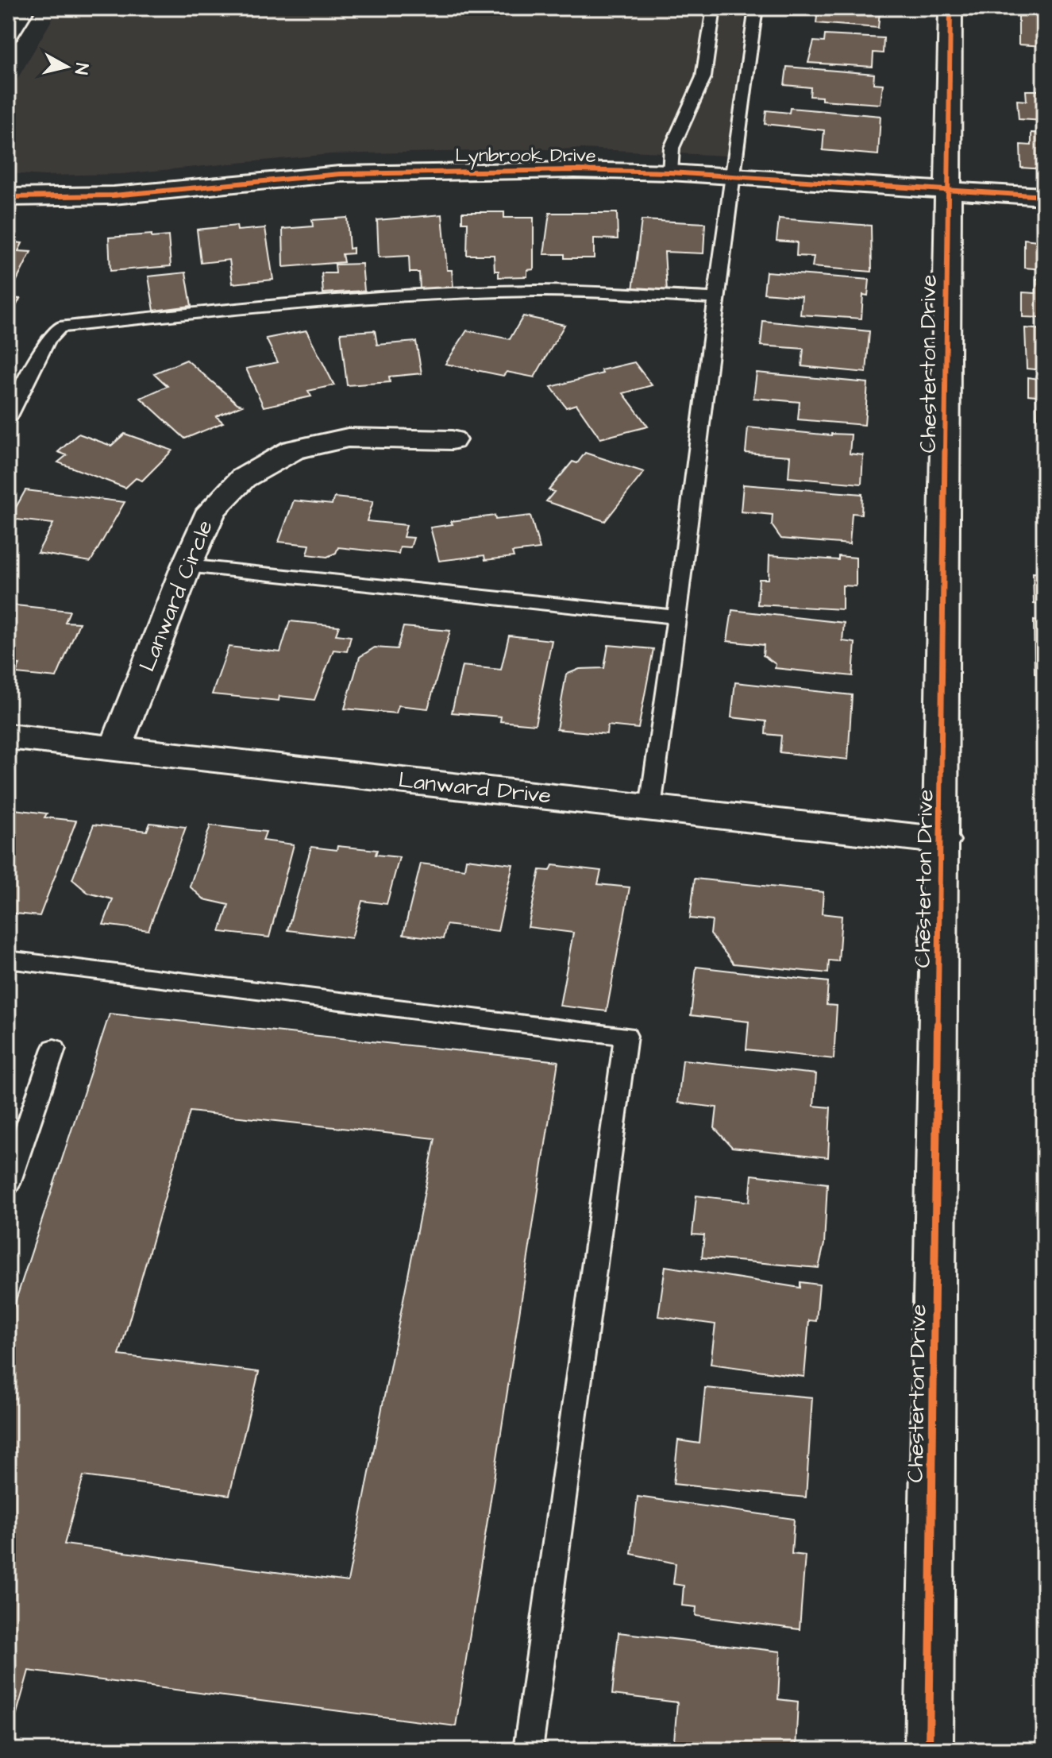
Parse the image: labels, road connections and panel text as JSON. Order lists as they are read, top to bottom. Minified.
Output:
{"streets":{"street":["Lynbrook Drive","Chesterton Drive","Lanward Circle","Lanward Drive"]},"crossings":[["Lynbrook Drive","Chesterton Drive"],["Chesterton Drive","Lanward Drive"],["Lanward Circle","Lanward Drive"]],"north":"right"}
